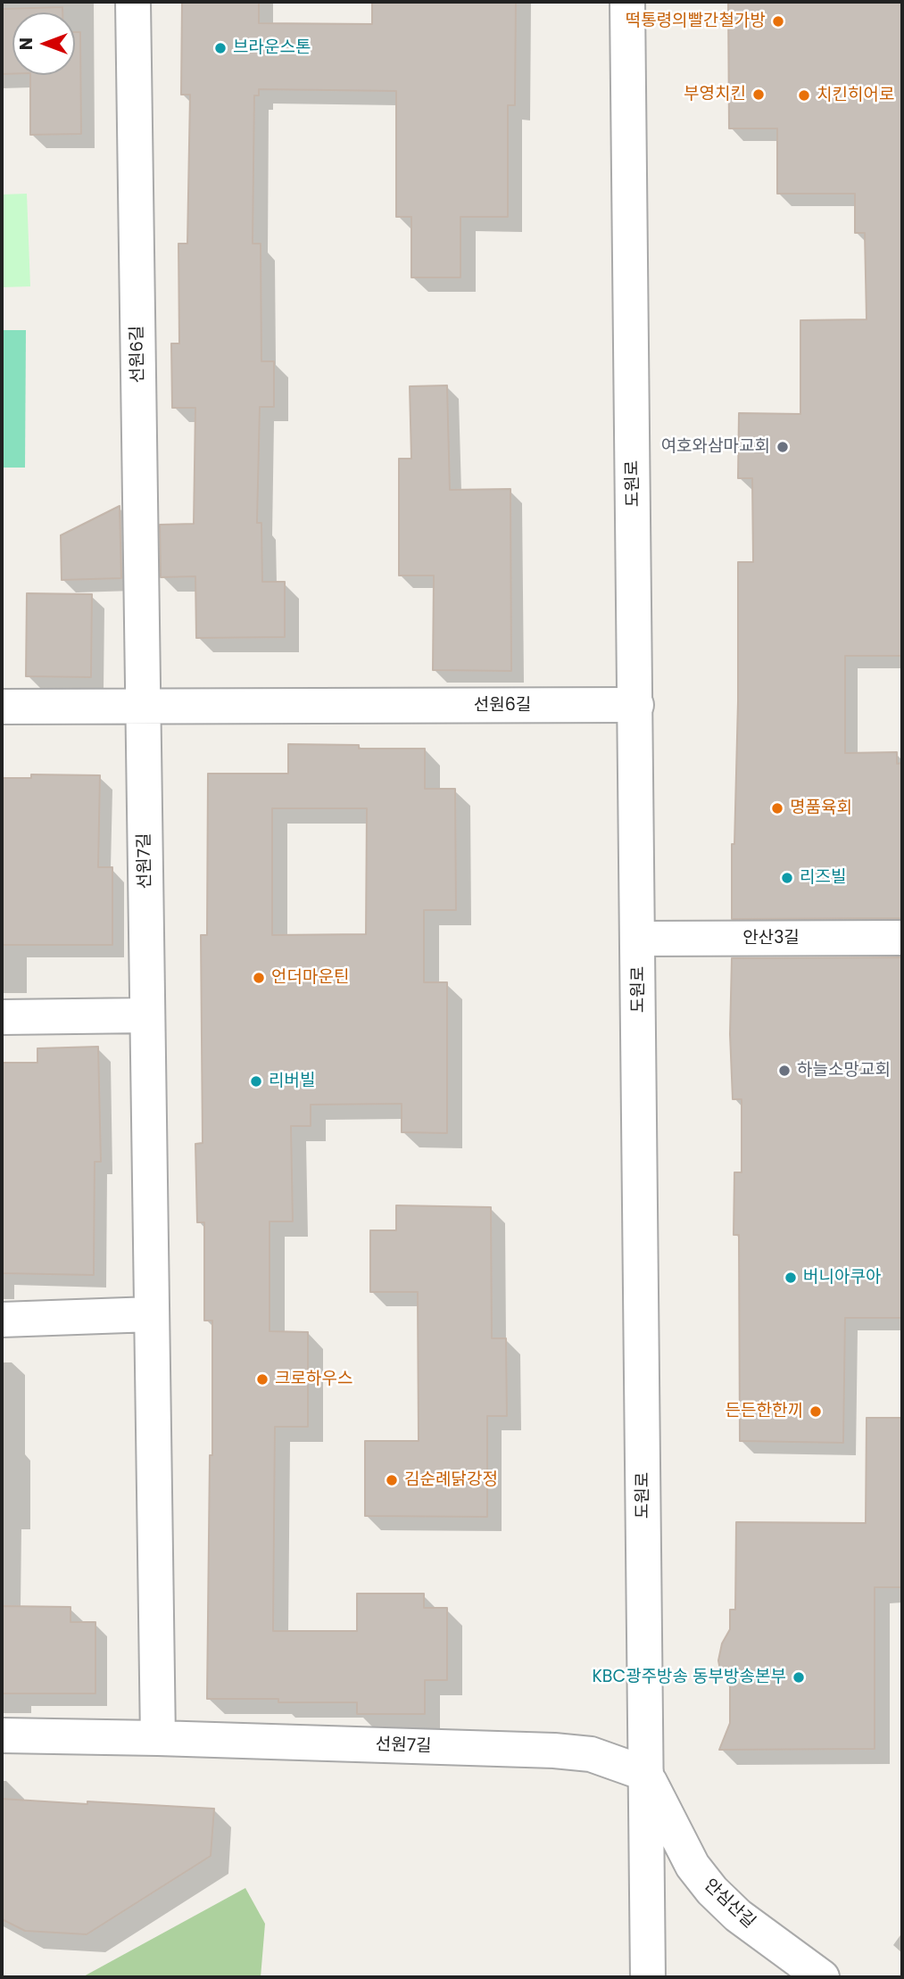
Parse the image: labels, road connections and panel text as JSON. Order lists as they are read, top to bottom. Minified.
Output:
{"streets":{"street":["선원6길","도원로","선원7길","안산3길","안심산길"]},"crossings":[["선원6길","도원로"],["선원6길","선원7길"],["도원로","선원7길"],["도원로","안산3길"],["도원로","안심산길"],["선원7길","안심산길"]],"places":["떡통령의빨간철가방","브라운스톤","부영치킨","치킨히어로","여호와삼마교회","명품육회","리즈빌","언더마운틴","하늘소망교회","리버빌","버니아쿠아","크로하우스","든든한한끼","김순례닭강정","KBC광주방송 동부방송본부"],"north":"left"}
